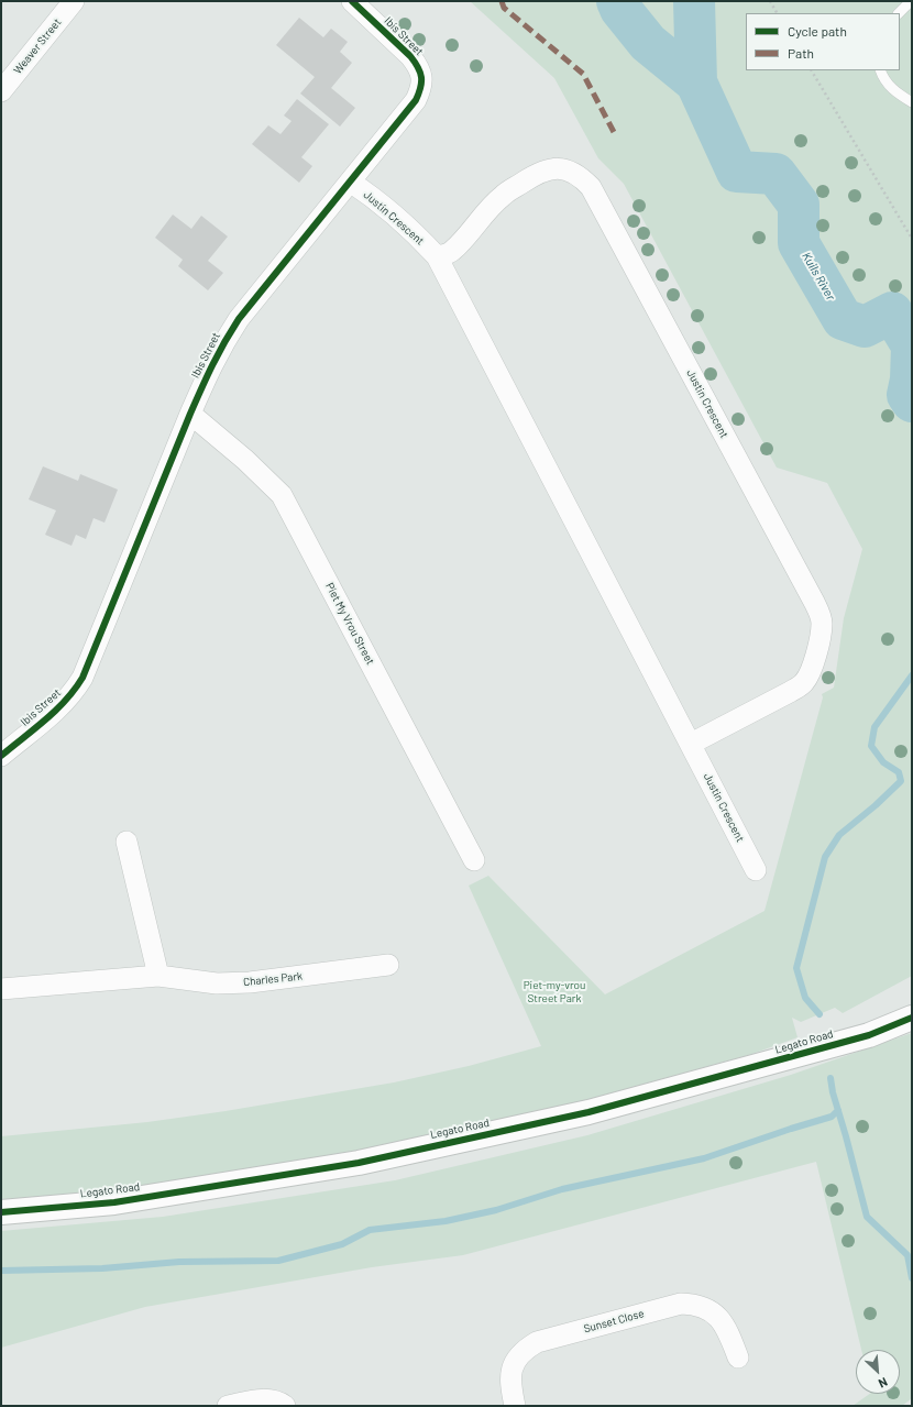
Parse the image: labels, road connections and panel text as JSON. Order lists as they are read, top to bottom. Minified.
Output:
{"streets":{"street":["Ibis Street","Weaver Street","Justin Crescent","Piet My Vrou Street","Charles Park","Legato Road","Sunset Close"]},"crossings":[["Ibis Street","Justin Crescent"],["Ibis Street","Piet My Vrou Street"]],"water":["Kuils River"],"parks":["Piet-my-vrou Street Park"],"legend":["Cycle path","Path"],"north":"bottom right"}
